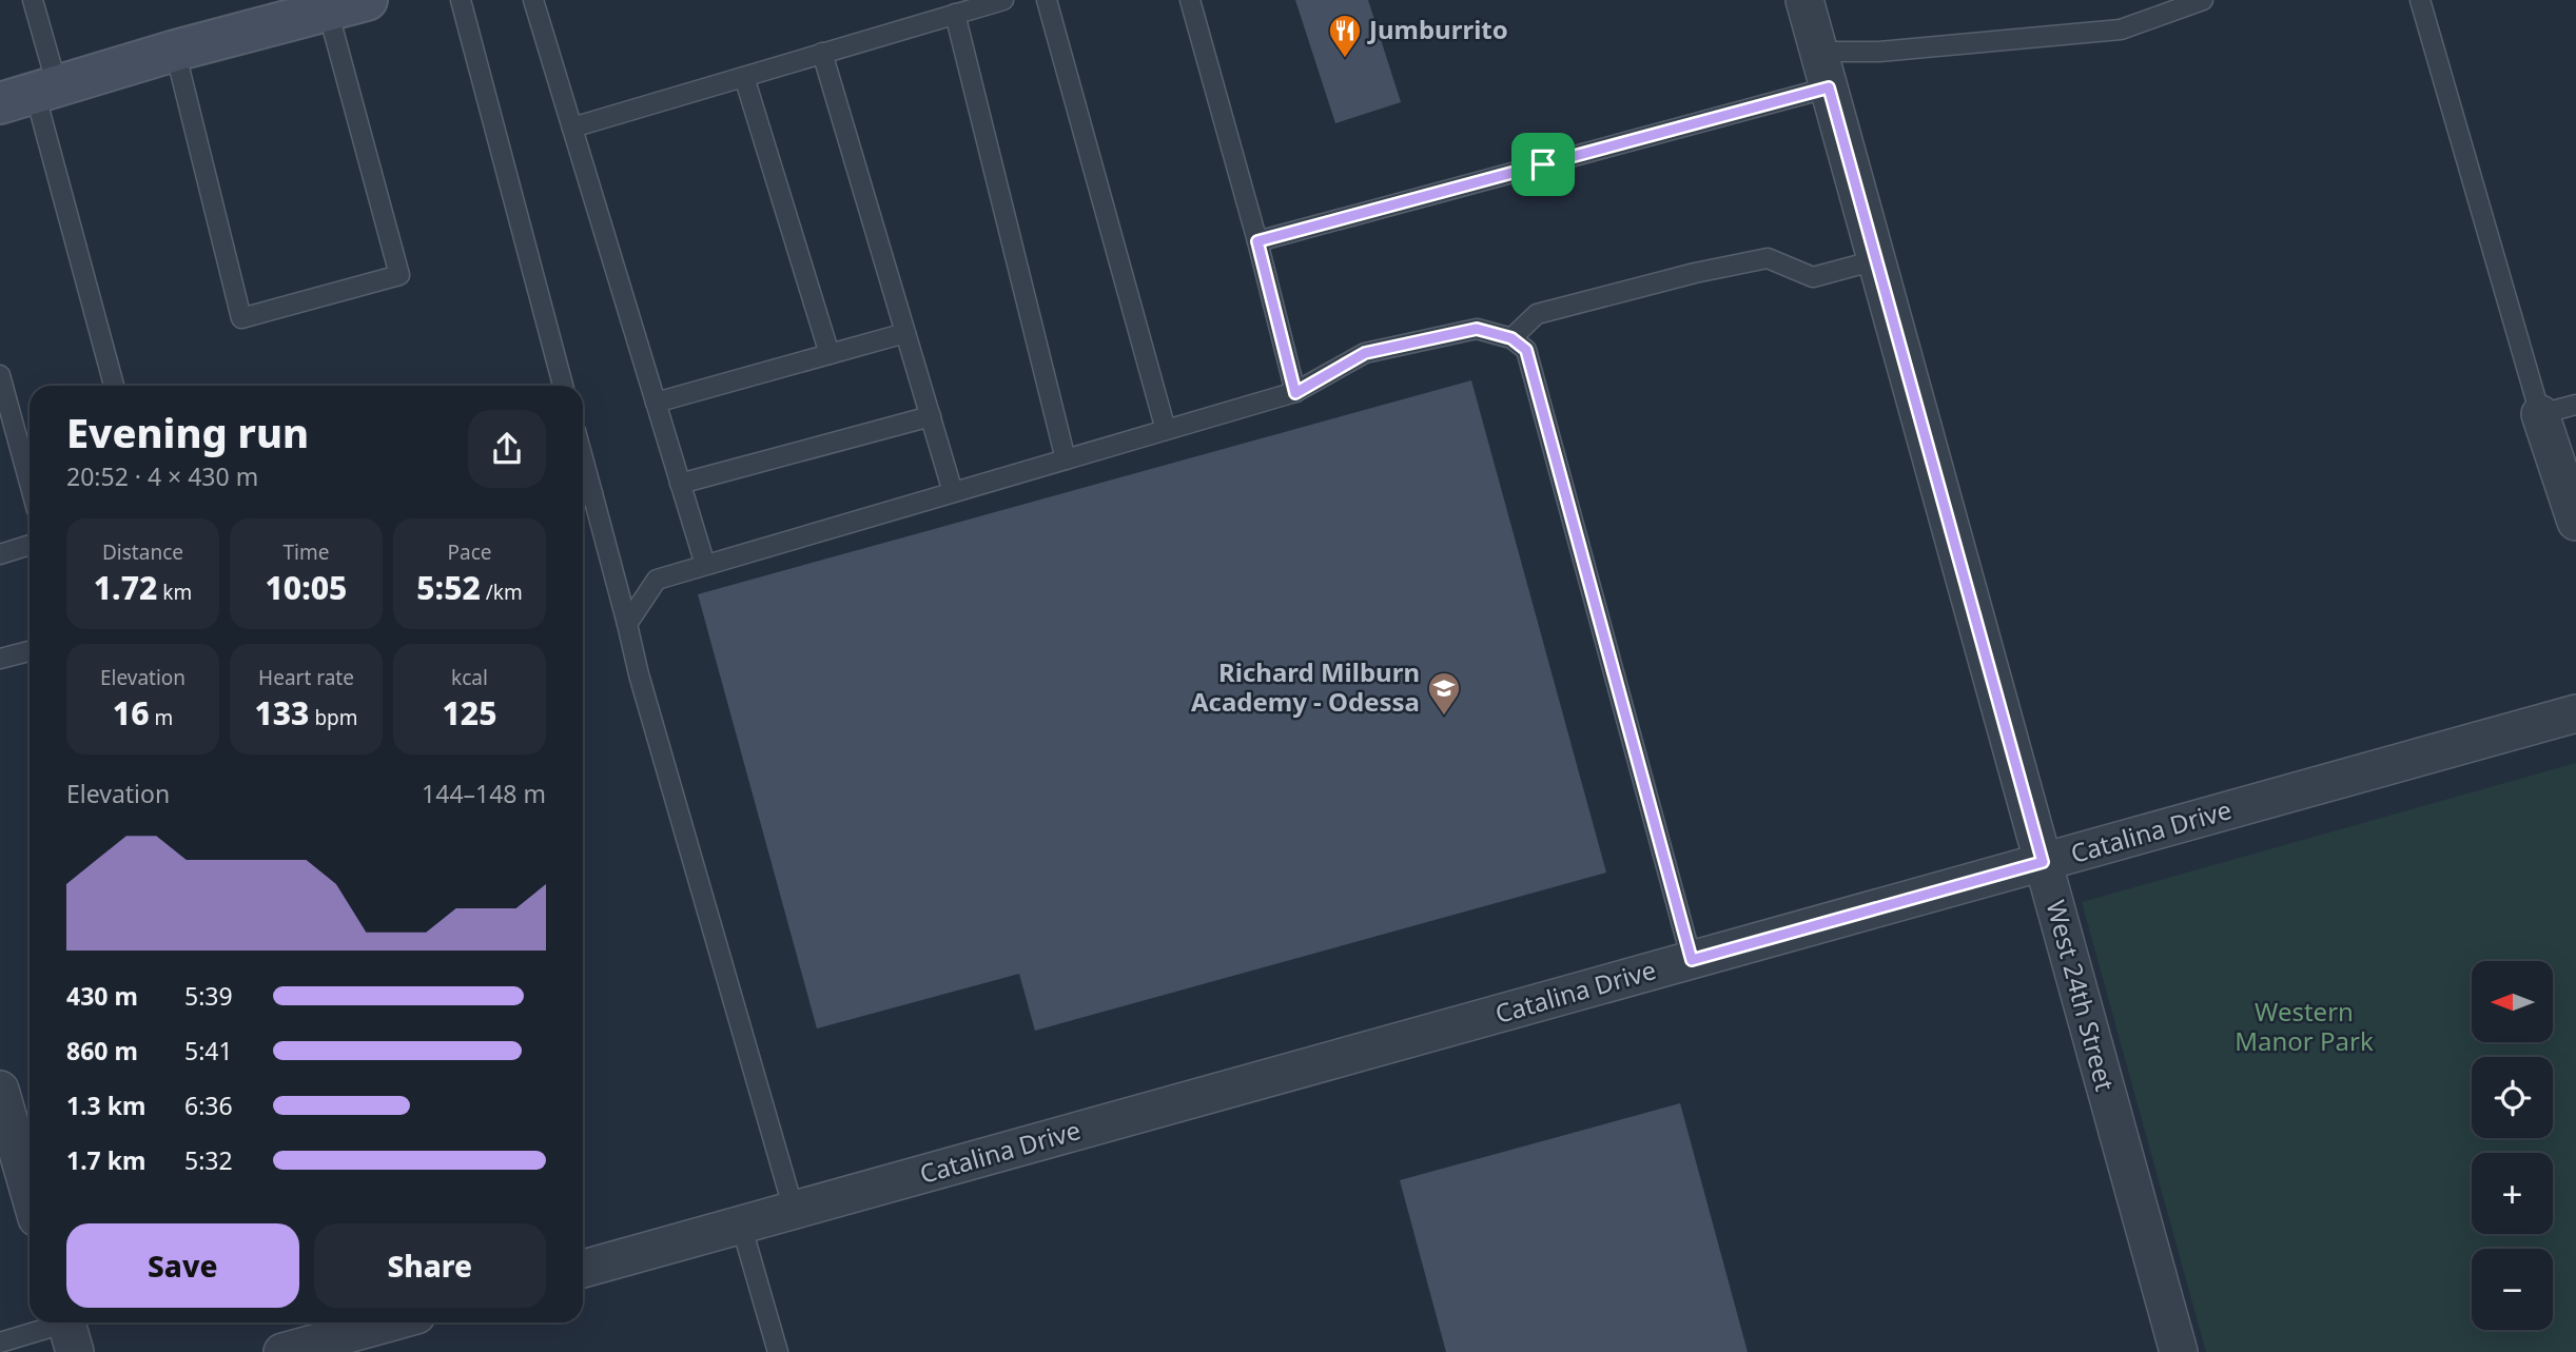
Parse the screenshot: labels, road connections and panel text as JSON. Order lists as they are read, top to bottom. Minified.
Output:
{"streets":{"street":["Catalina Drive","West 24th Street"]},"crossings":[["Catalina Drive","West 24th Street"]],"parks":["Western Manor Park"],"places":{"restaurant":["Jumburrito"],"school or university":["Richard Milburn Academy - Odessa"]},"north":"left","page":{"heading":["Evening run","20:52 · 4 × 430 m"],"stats":[["Distance","1.72 km"],["Time","10:05"],["Pace","5:52 /km"],["Elevation","16 m"],["Heart rate","133 bpm"],["kcal","125"]],"chart":["Elevation","144–148 m"],"map_buttons":["+","−"],"list":[{"name":"430 m","note":"5:39"},{"name":"860 m","note":"5:41"},{"name":"1.3 km","note":"6:36"},{"name":"1.7 km","note":"5:32"}],"buttons":["Save","Share"]}}
